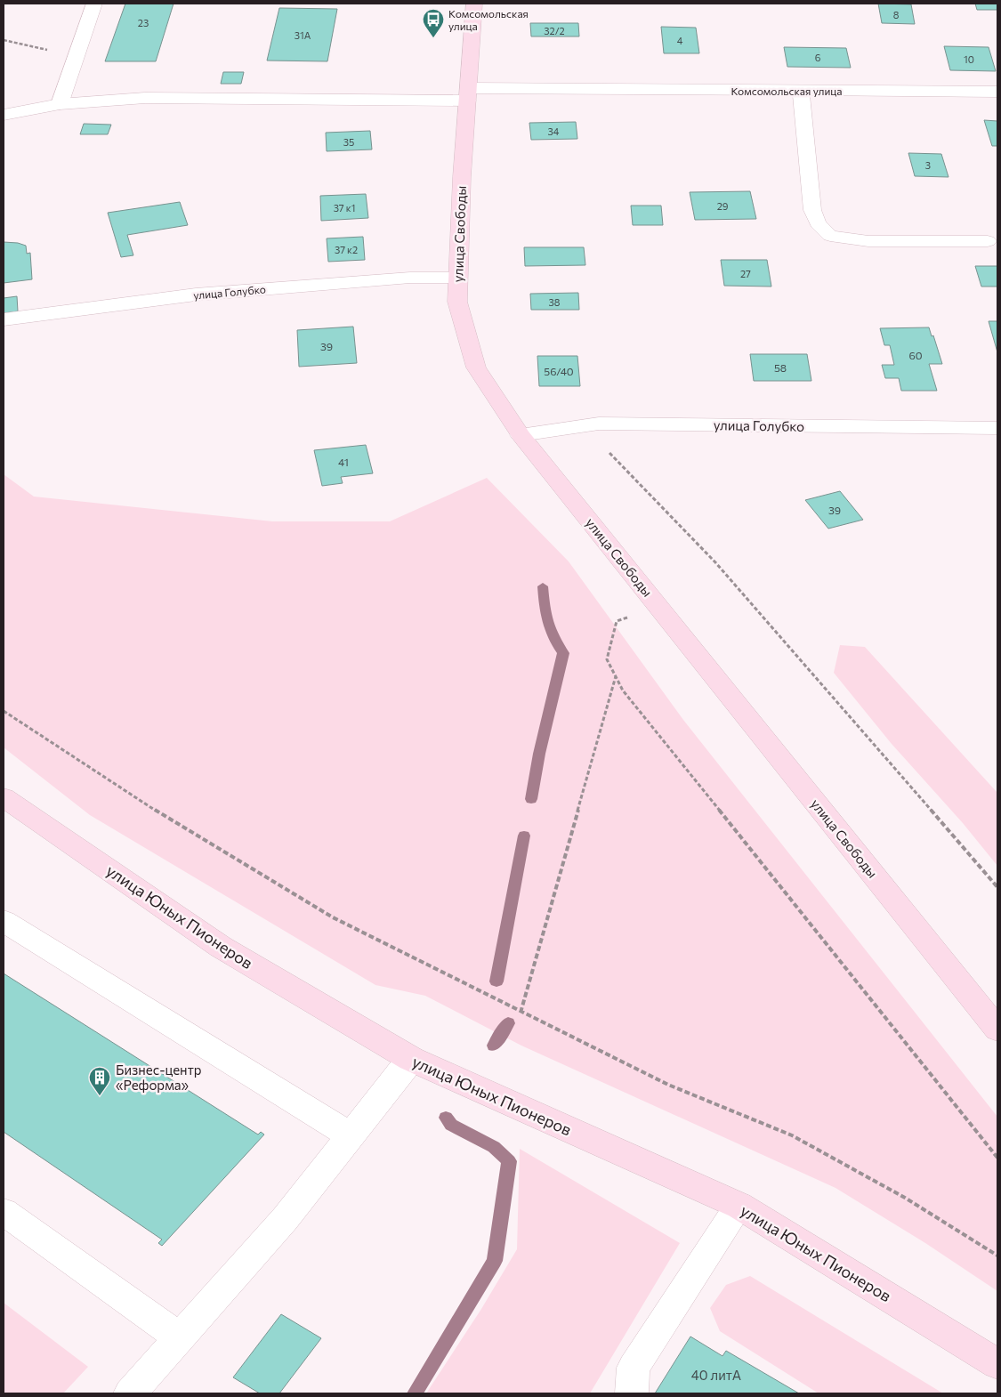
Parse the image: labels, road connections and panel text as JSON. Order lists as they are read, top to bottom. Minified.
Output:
{"streets":{"main road":["улица Свободы","улица Юных Пионеров"],"street":["Комсомольская улица","улица Голубко"]},"crossings":[["Комсомольская улица","улица Свободы"],["улица Свободы","улица Голубко"]],"places":{"bus stop":["Комсомольская улица"],"building":["Бизнес-центр «Реформа»"]},"house_numbers":["8","23","32/2","31А","4","6","10","34","35","3","29","37 к1","37 к2","27","38","39","60","58","56/40","41","39","40 литА"]}
